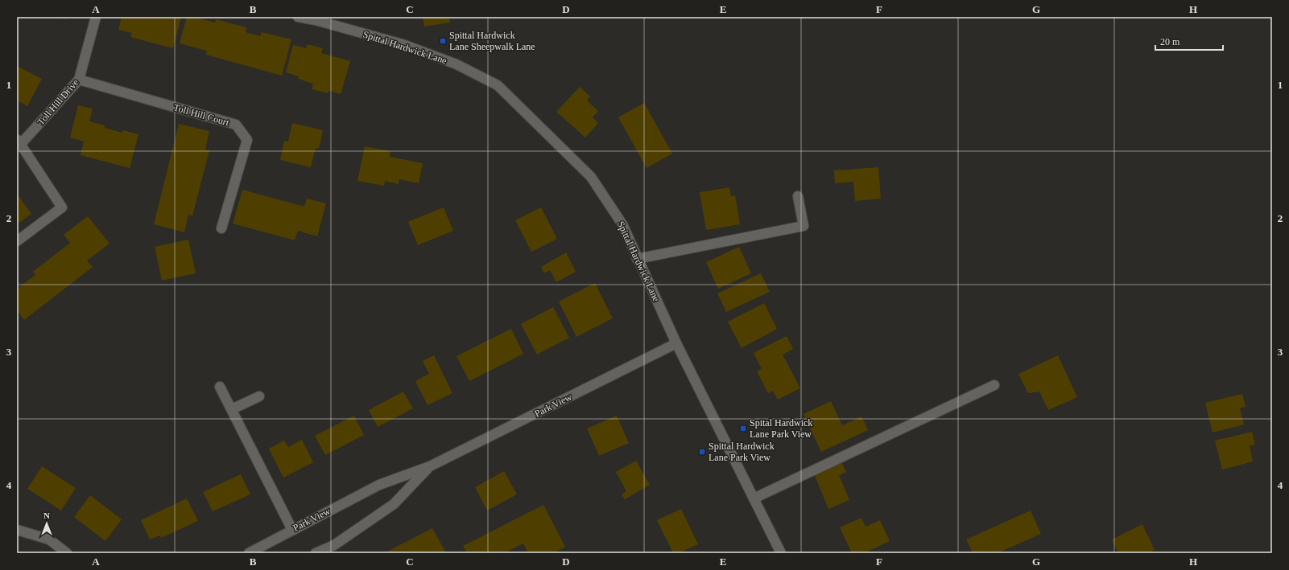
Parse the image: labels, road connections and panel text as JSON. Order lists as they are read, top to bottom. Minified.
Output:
{"streets":{"street":["Spittal Hardwick Lane","Toll Hill Drive","Toll Hill Court","Park View"]},"crossings":[["Spittal Hardwick Lane","Park View"],["Toll Hill Drive","Toll Hill Court"]],"places":{"transit":["Spittal Hardwick Lane Sheepwalk Lane","Spital Hardwick Lane Park View","Spittal Hardwick Lane Park View"]},"scale_bar":"20 m","north":"top","grid":{"columns":["A","B","C","D","E","F","G","H"],"rows":["1","2","3","4"]}}
